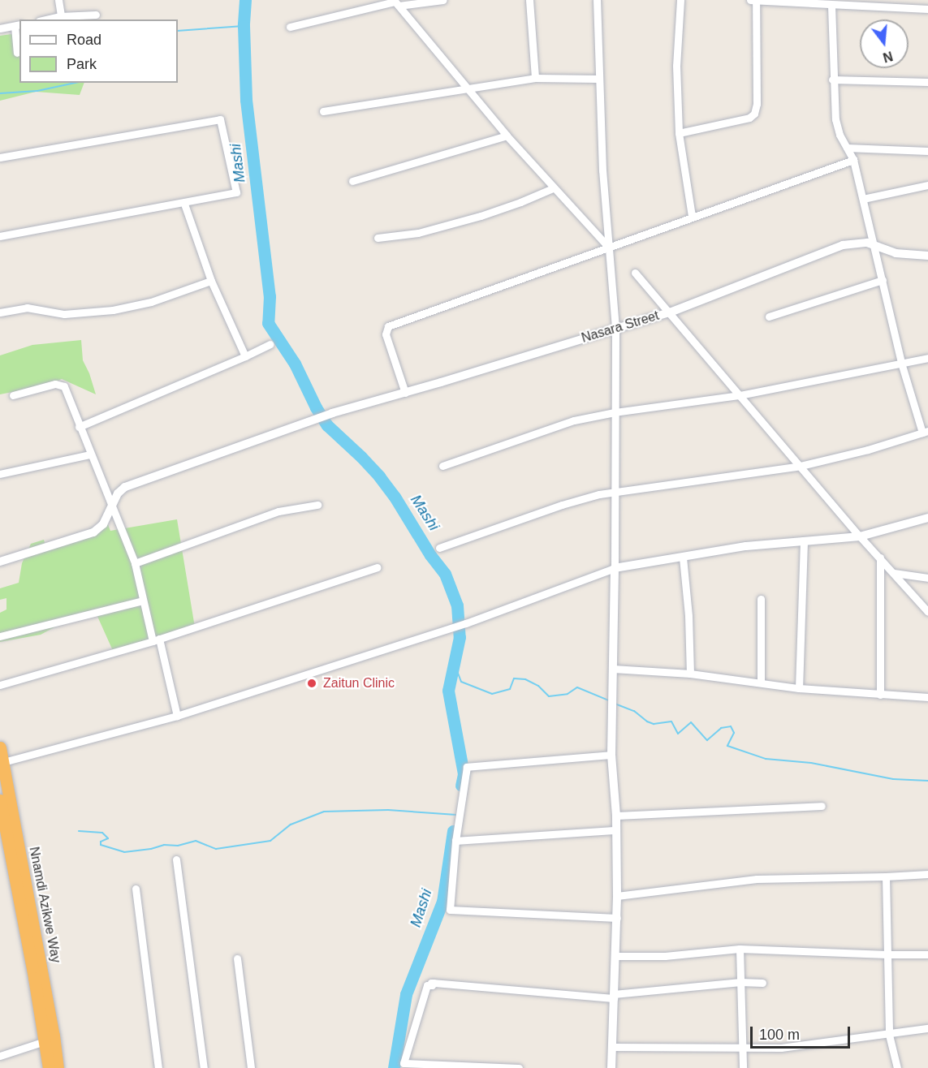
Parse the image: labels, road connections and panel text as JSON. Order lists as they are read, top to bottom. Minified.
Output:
{"streets":{"highway":["Nnamdi Azikwe Way"],"street":["Nasara Street"]},"water":["Mashi"],"places":["Zaitun Clinic"],"legend":["Road","Park"],"scale_bar":"100 m","north":"bottom"}
